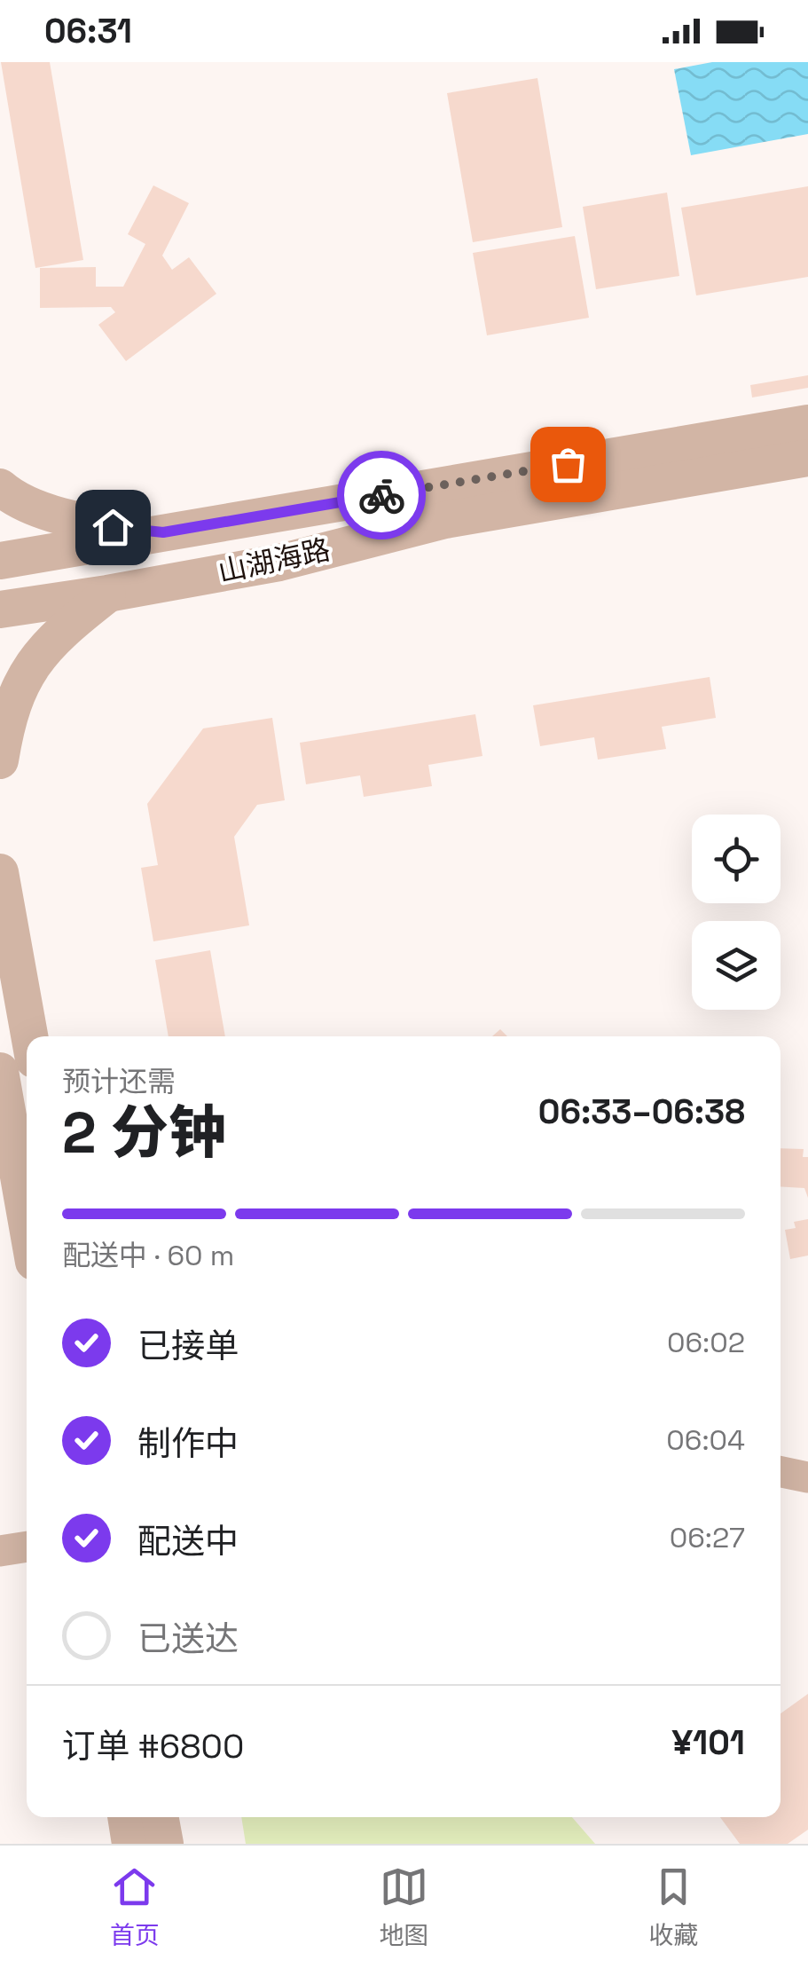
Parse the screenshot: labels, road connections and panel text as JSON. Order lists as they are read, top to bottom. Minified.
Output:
{"streets":{"street":["山湖海路"]},"page":{"status":"06:31","heading":["2 分钟","预计还需","06:33–06:38"],"panel":["订单 #6800","¥101"],"bar":"配送中 · 60 m","list":[["已接单","06:02"],["制作中","06:04"],["配送中","06:27"],"已送达"],"tabs":["首页","地图","收藏"]}}
